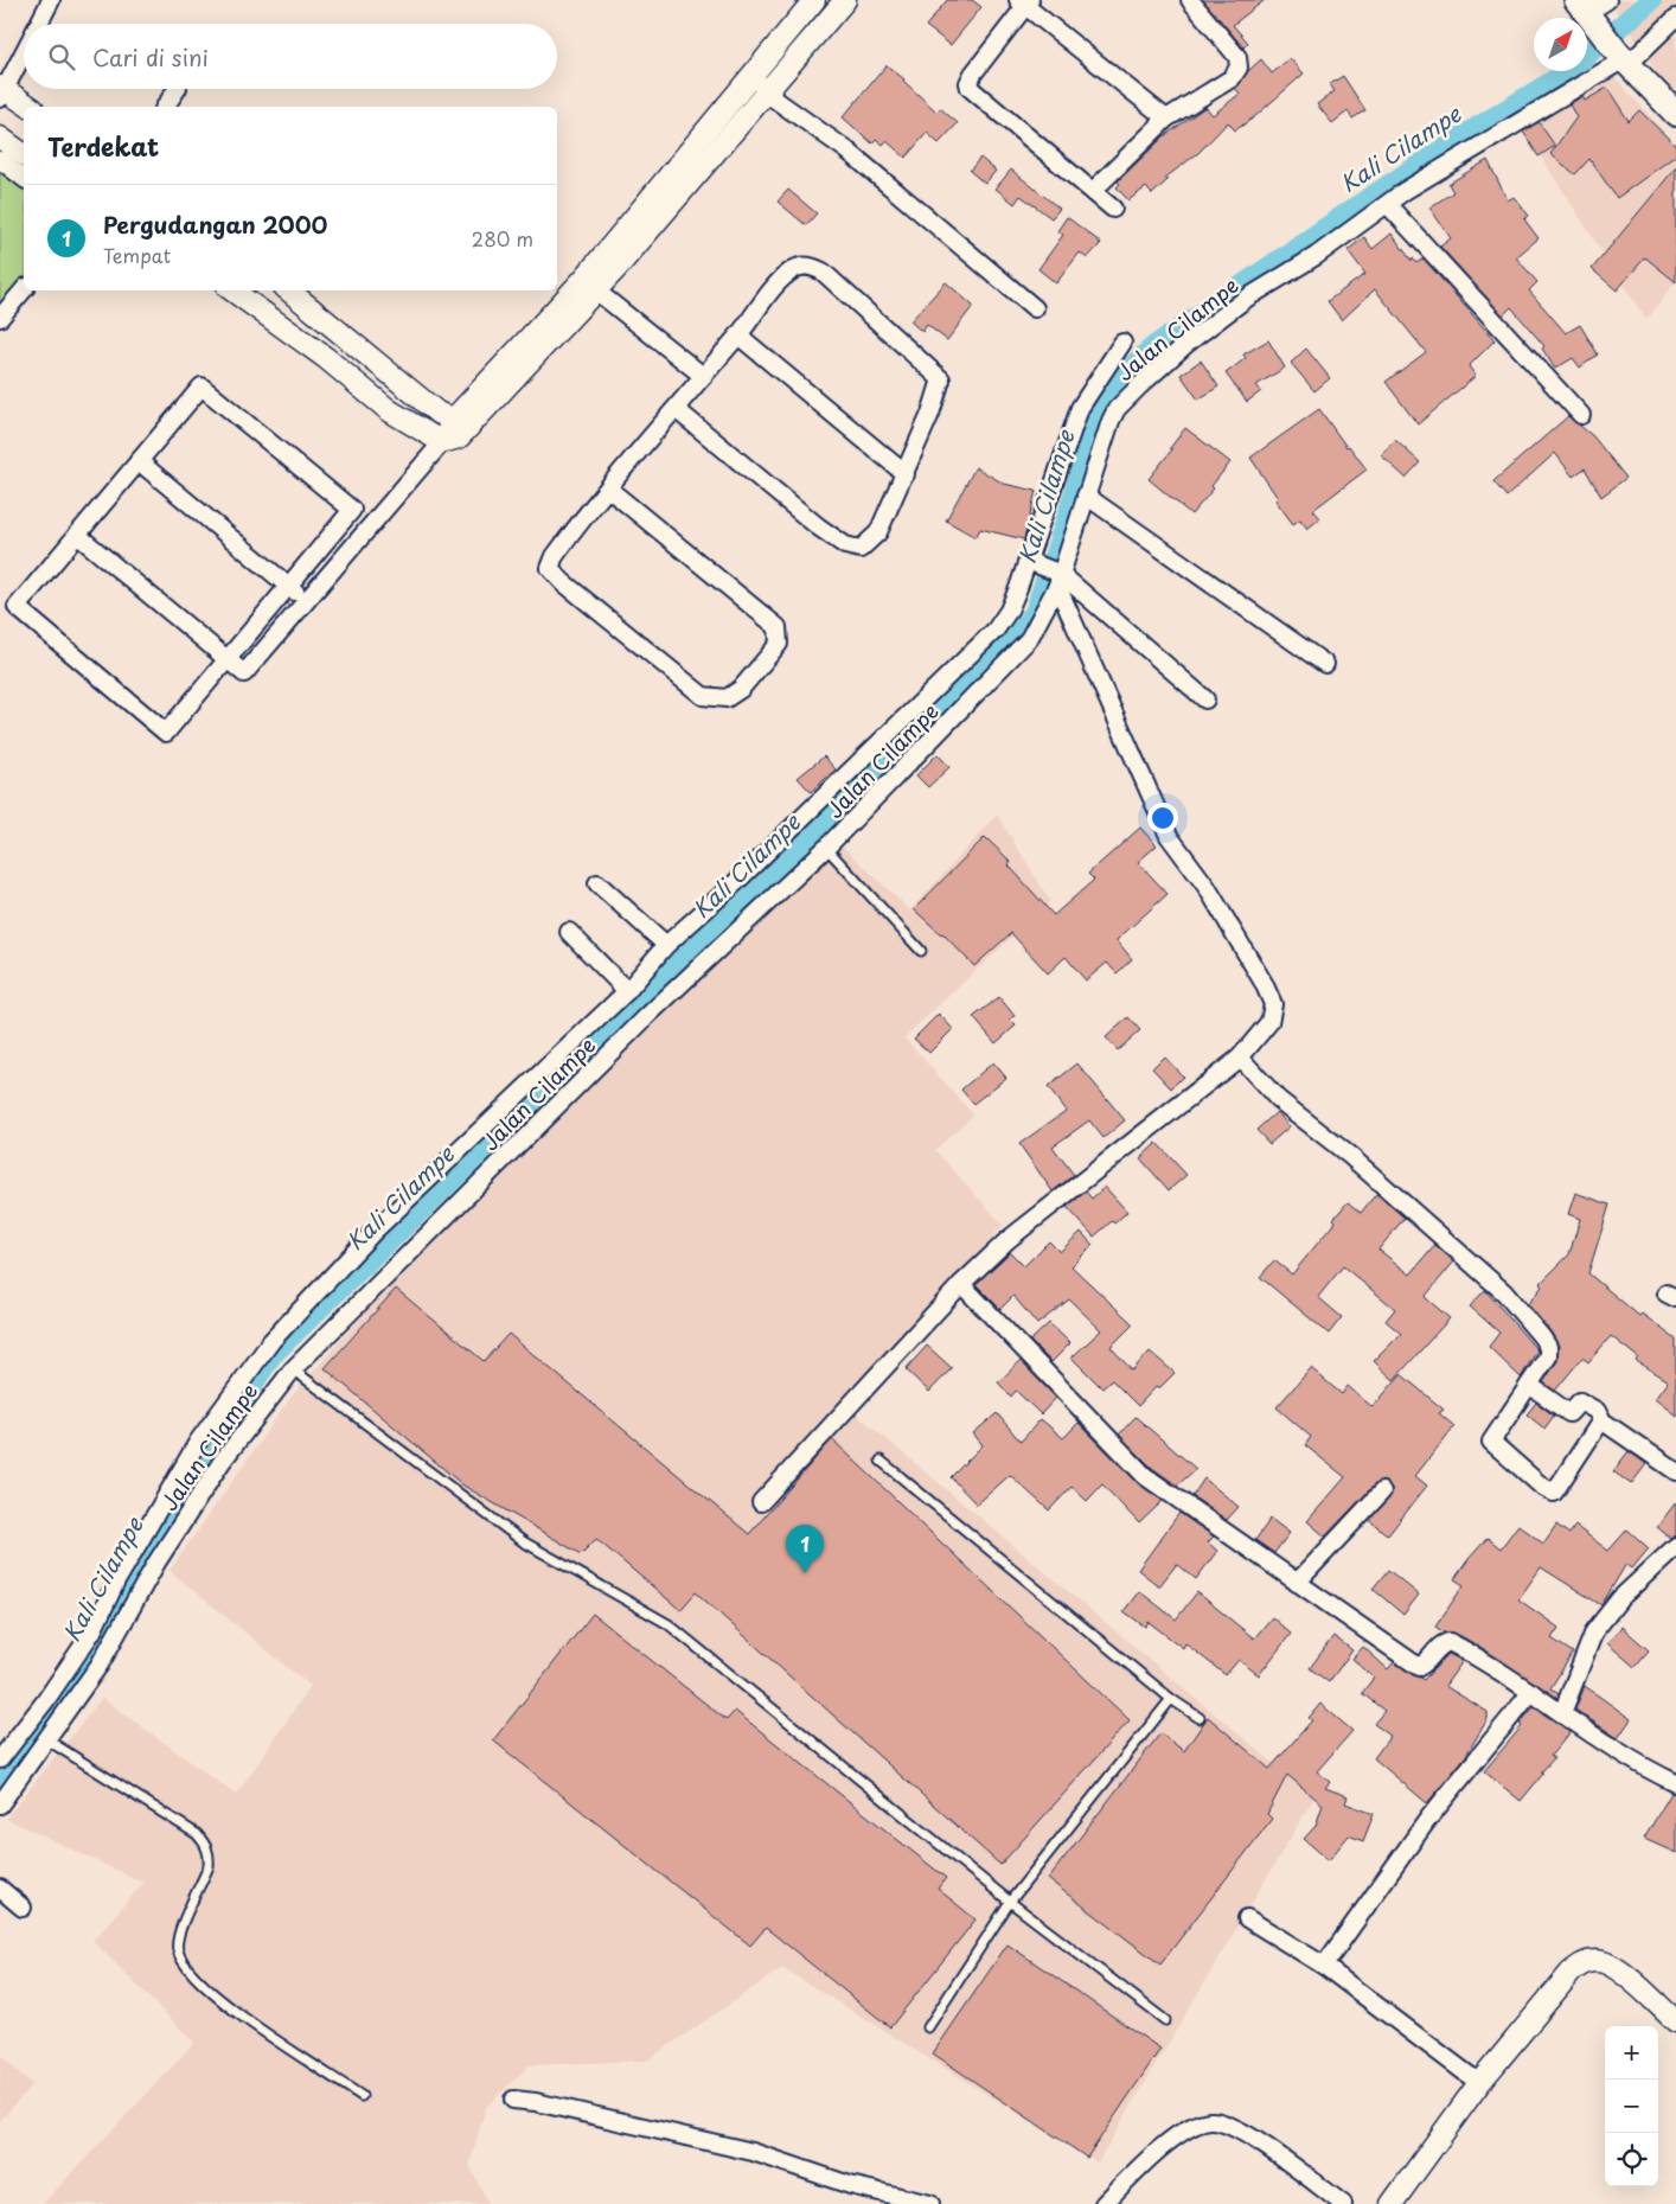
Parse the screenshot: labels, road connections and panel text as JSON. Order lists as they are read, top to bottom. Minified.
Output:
{"streets":{"street":["Jalan Cilampe"]},"water":["Kali Cilampe"],"north":"top right","page":{"search":"Cari di sini","heading":"Terdekat","list":[{"mark":"1","name":"Pergudangan 2000","note":"Tempat","value":"280 m"}],"pins":"1","map_buttons":["+","−"]}}
